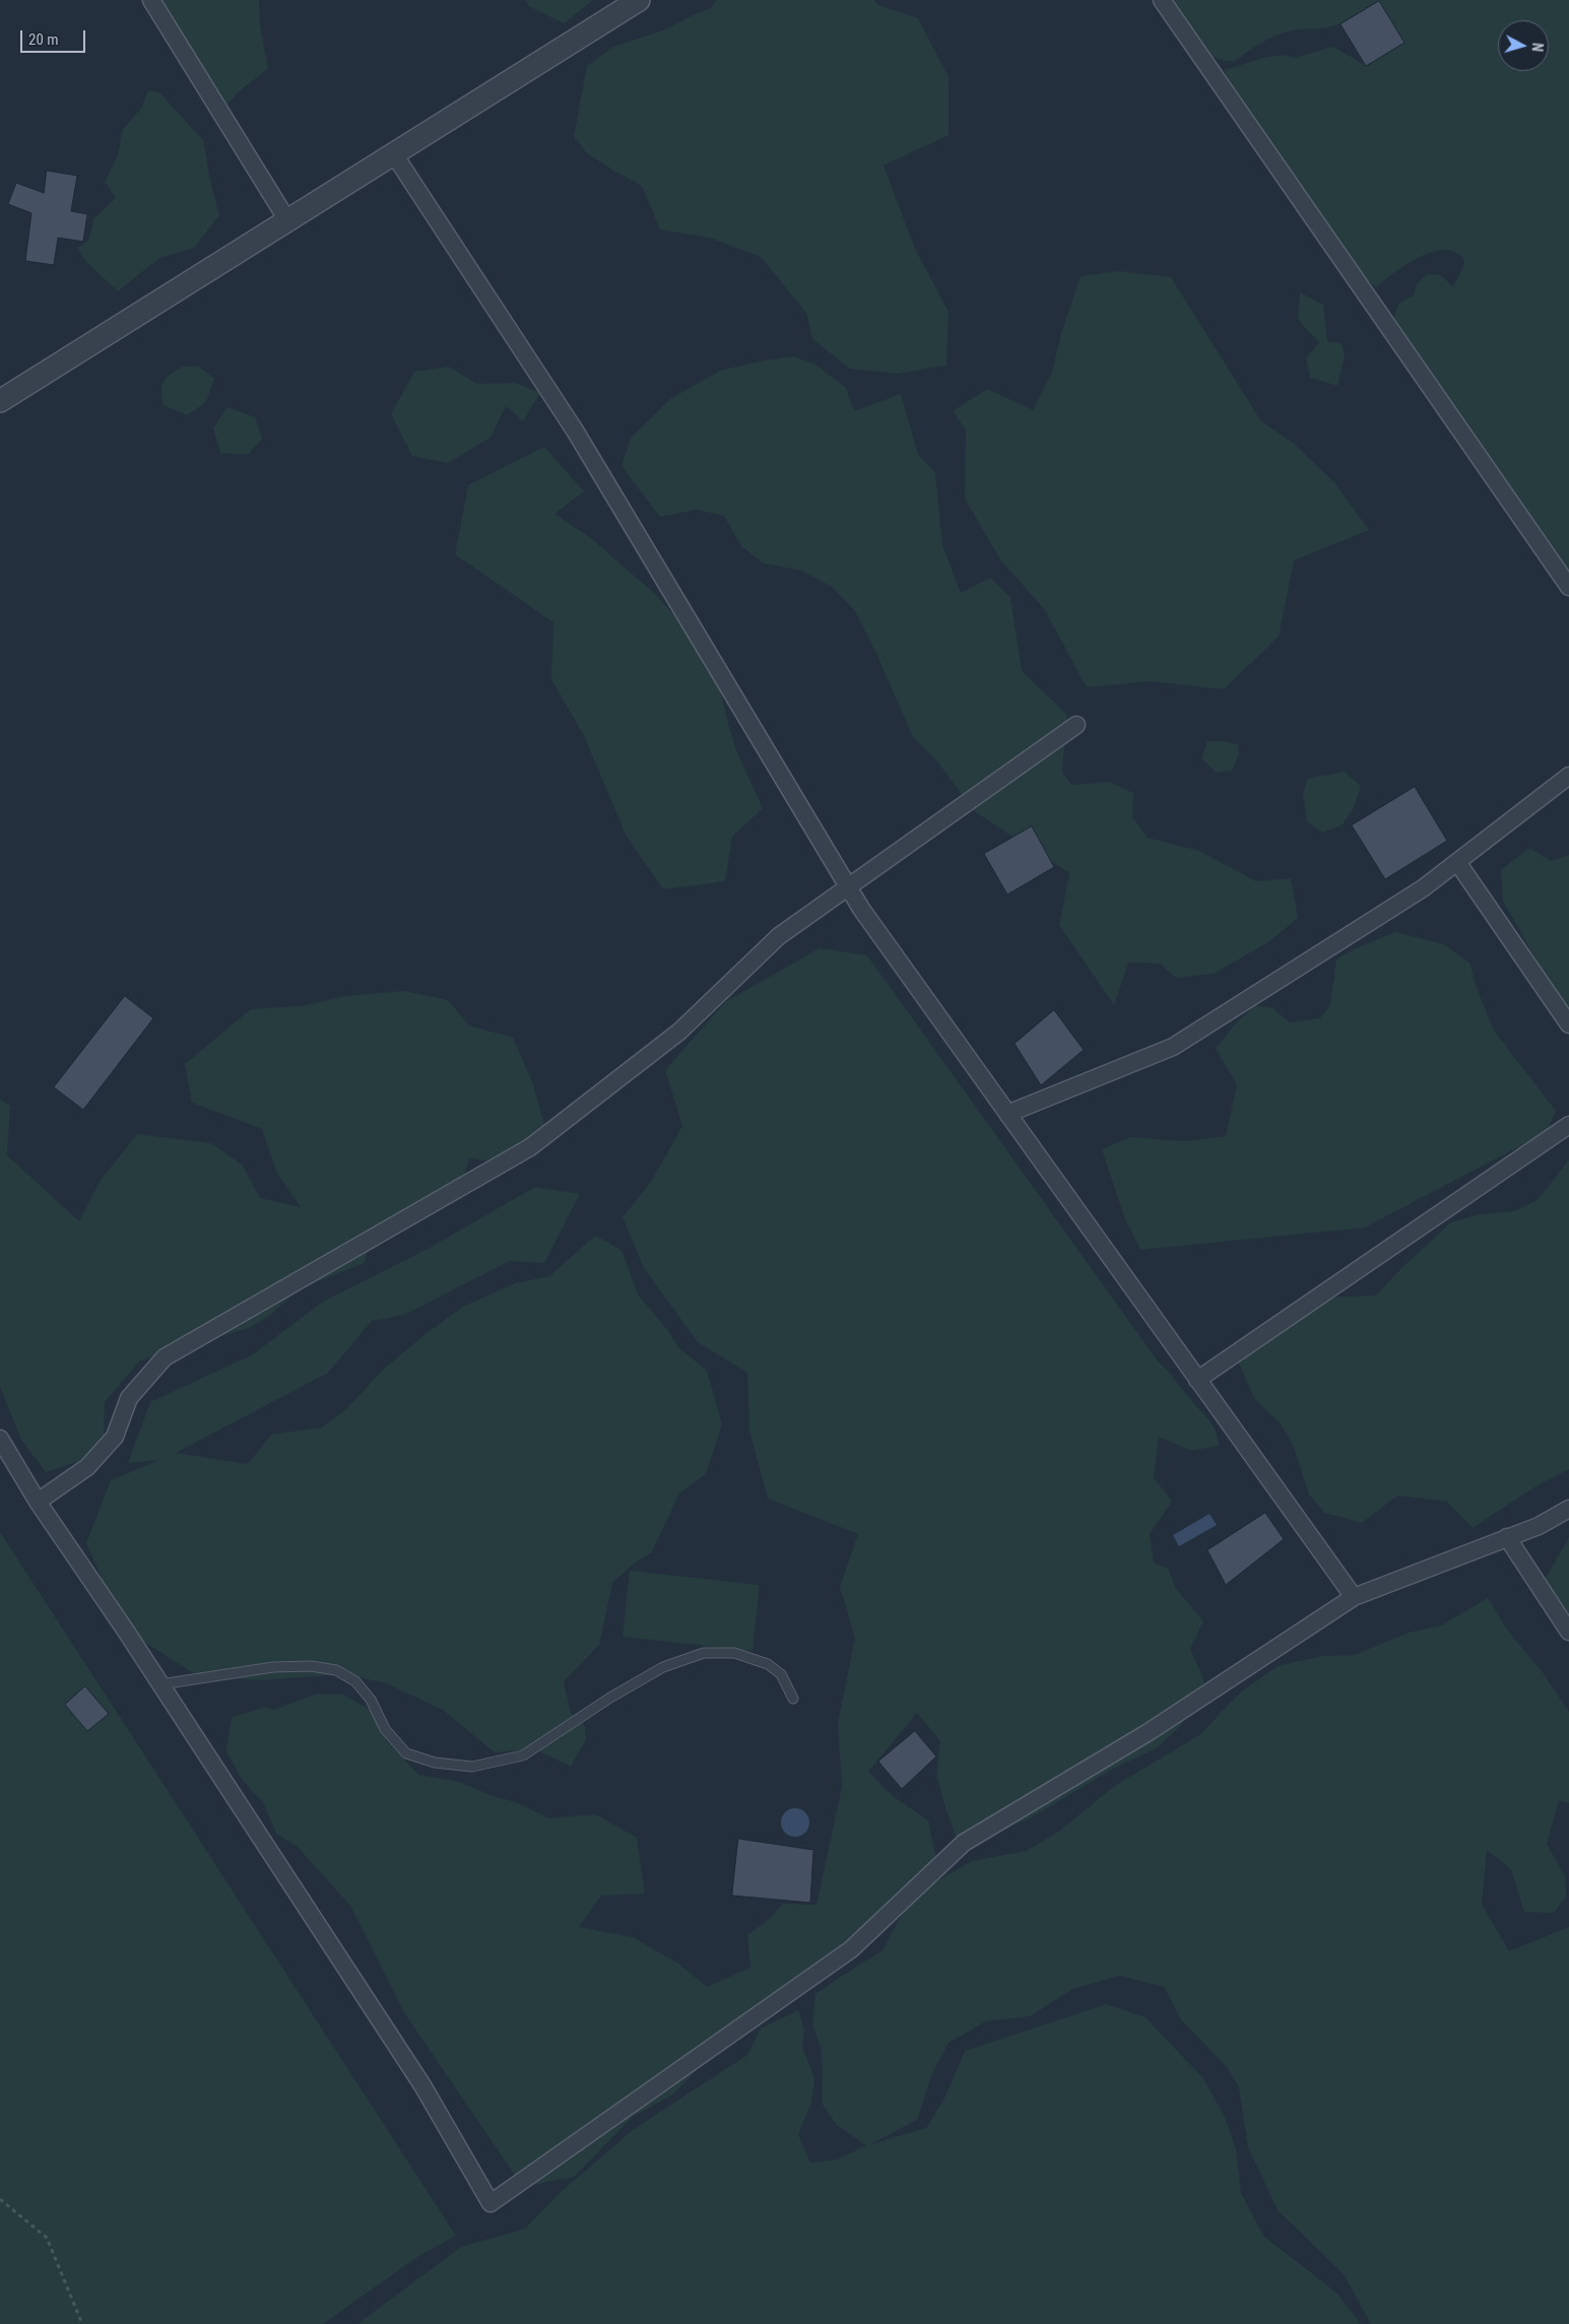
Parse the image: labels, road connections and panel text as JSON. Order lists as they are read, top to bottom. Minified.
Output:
{"scale_bar":"20 m","north":"right"}
